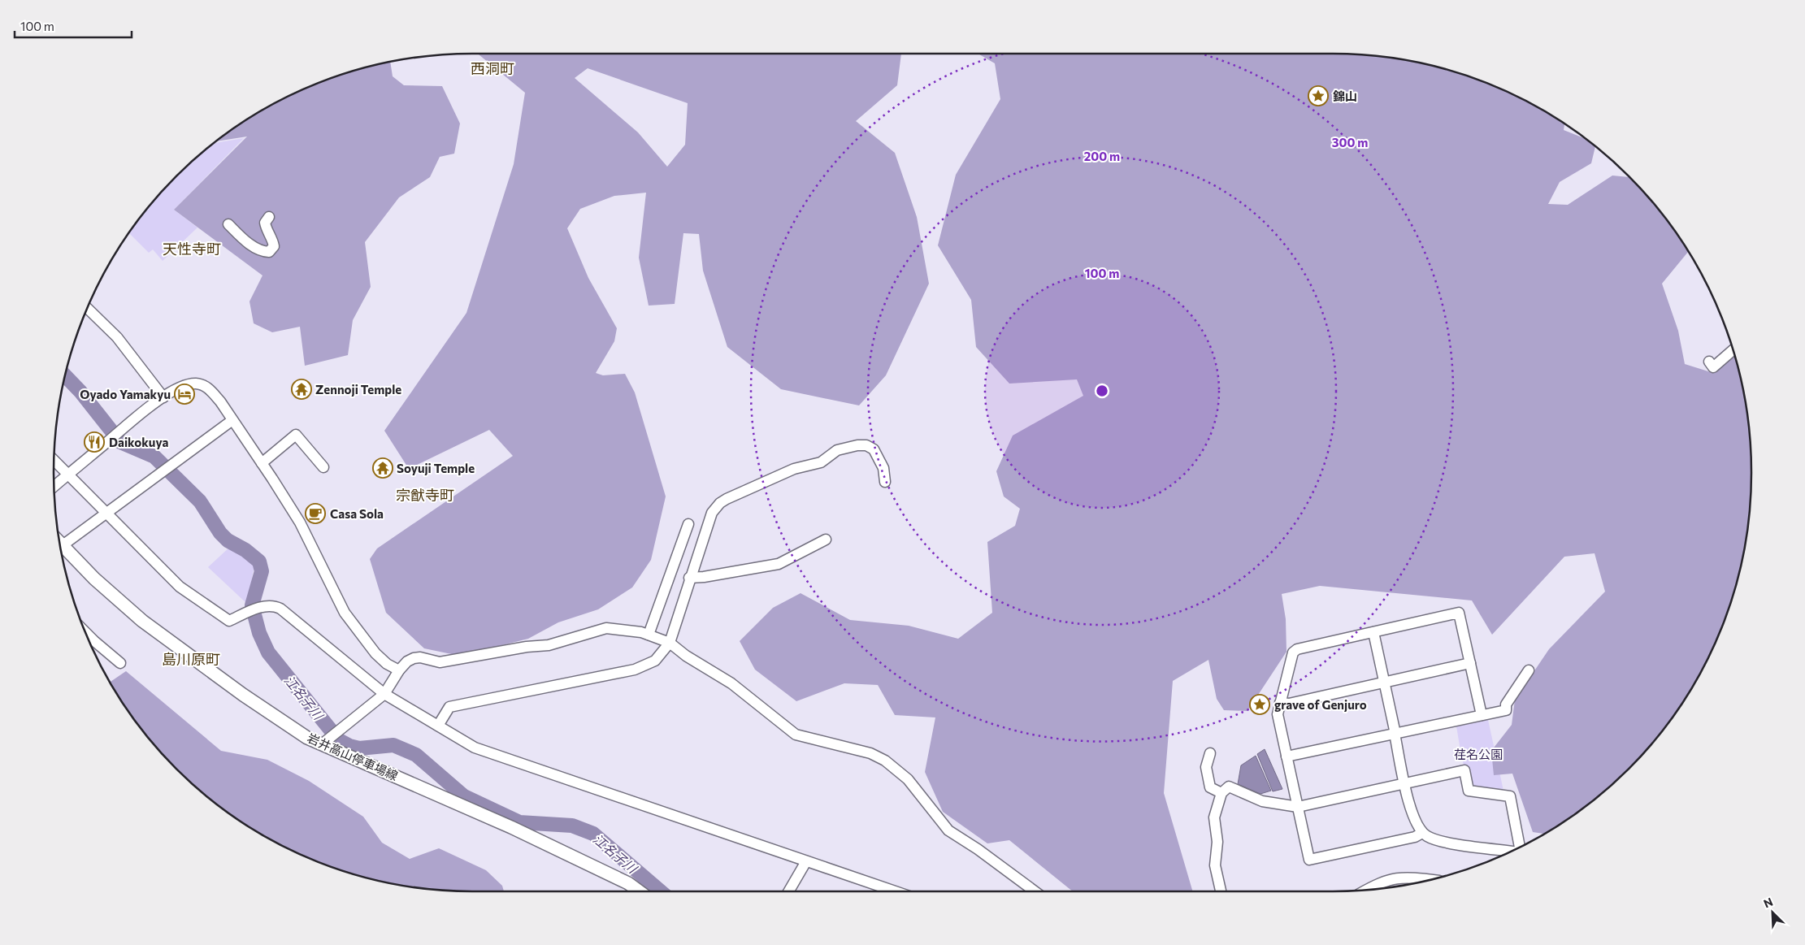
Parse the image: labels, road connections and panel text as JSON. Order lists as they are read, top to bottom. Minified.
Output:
{"streets":{"main road":["岩井高山停車場線"]},"districts":["西洞町","天性寺町","宗猷寺町","島川原町"],"water":["江名子川"],"parks":["荏名公園"],"places":{"place":["錦山","grave of Genjuro"],"temple":["Zennoji Temple","Soyuji Temple"],"hotel":["Oyado Yamakyu"],"restaurant":["Daikokuya"],"cafe":["Casa Sola"]},"scale_bar":"100 m","north":"top left","rings":["300 m","200 m","100 m"]}
